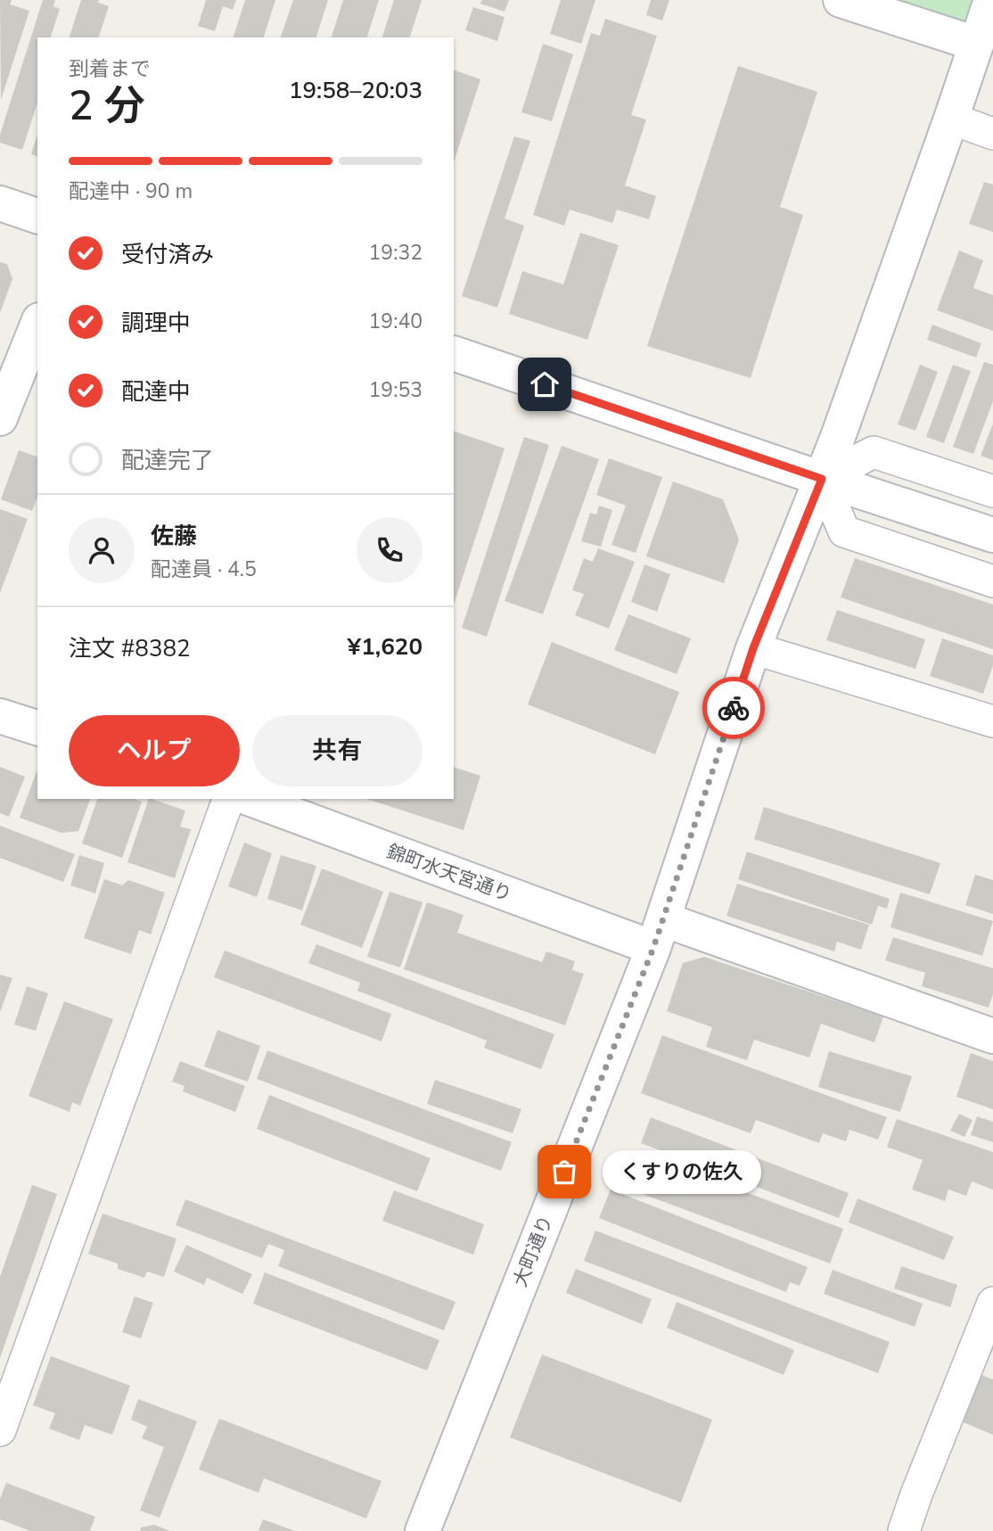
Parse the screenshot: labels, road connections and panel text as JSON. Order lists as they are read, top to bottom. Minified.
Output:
{"streets":{"street":["錦町水天宮通り","大町通り"]},"crossings":[["錦町水天宮通り","大町通り"]],"places":["くすりの佐久"],"page":{"heading":["2 分","到着まで","19:58–20:03"],"panel":["佐藤","配達員 · 4.5","注文 #8382","¥1,620"],"bar":"配達中 · 90 m","list":[["受付済み","19:32"],["調理中","19:40"],["配達中","19:53"],"配達完了"],"buttons":["ヘルプ","共有"],"bubble":"くすりの佐久"}}
